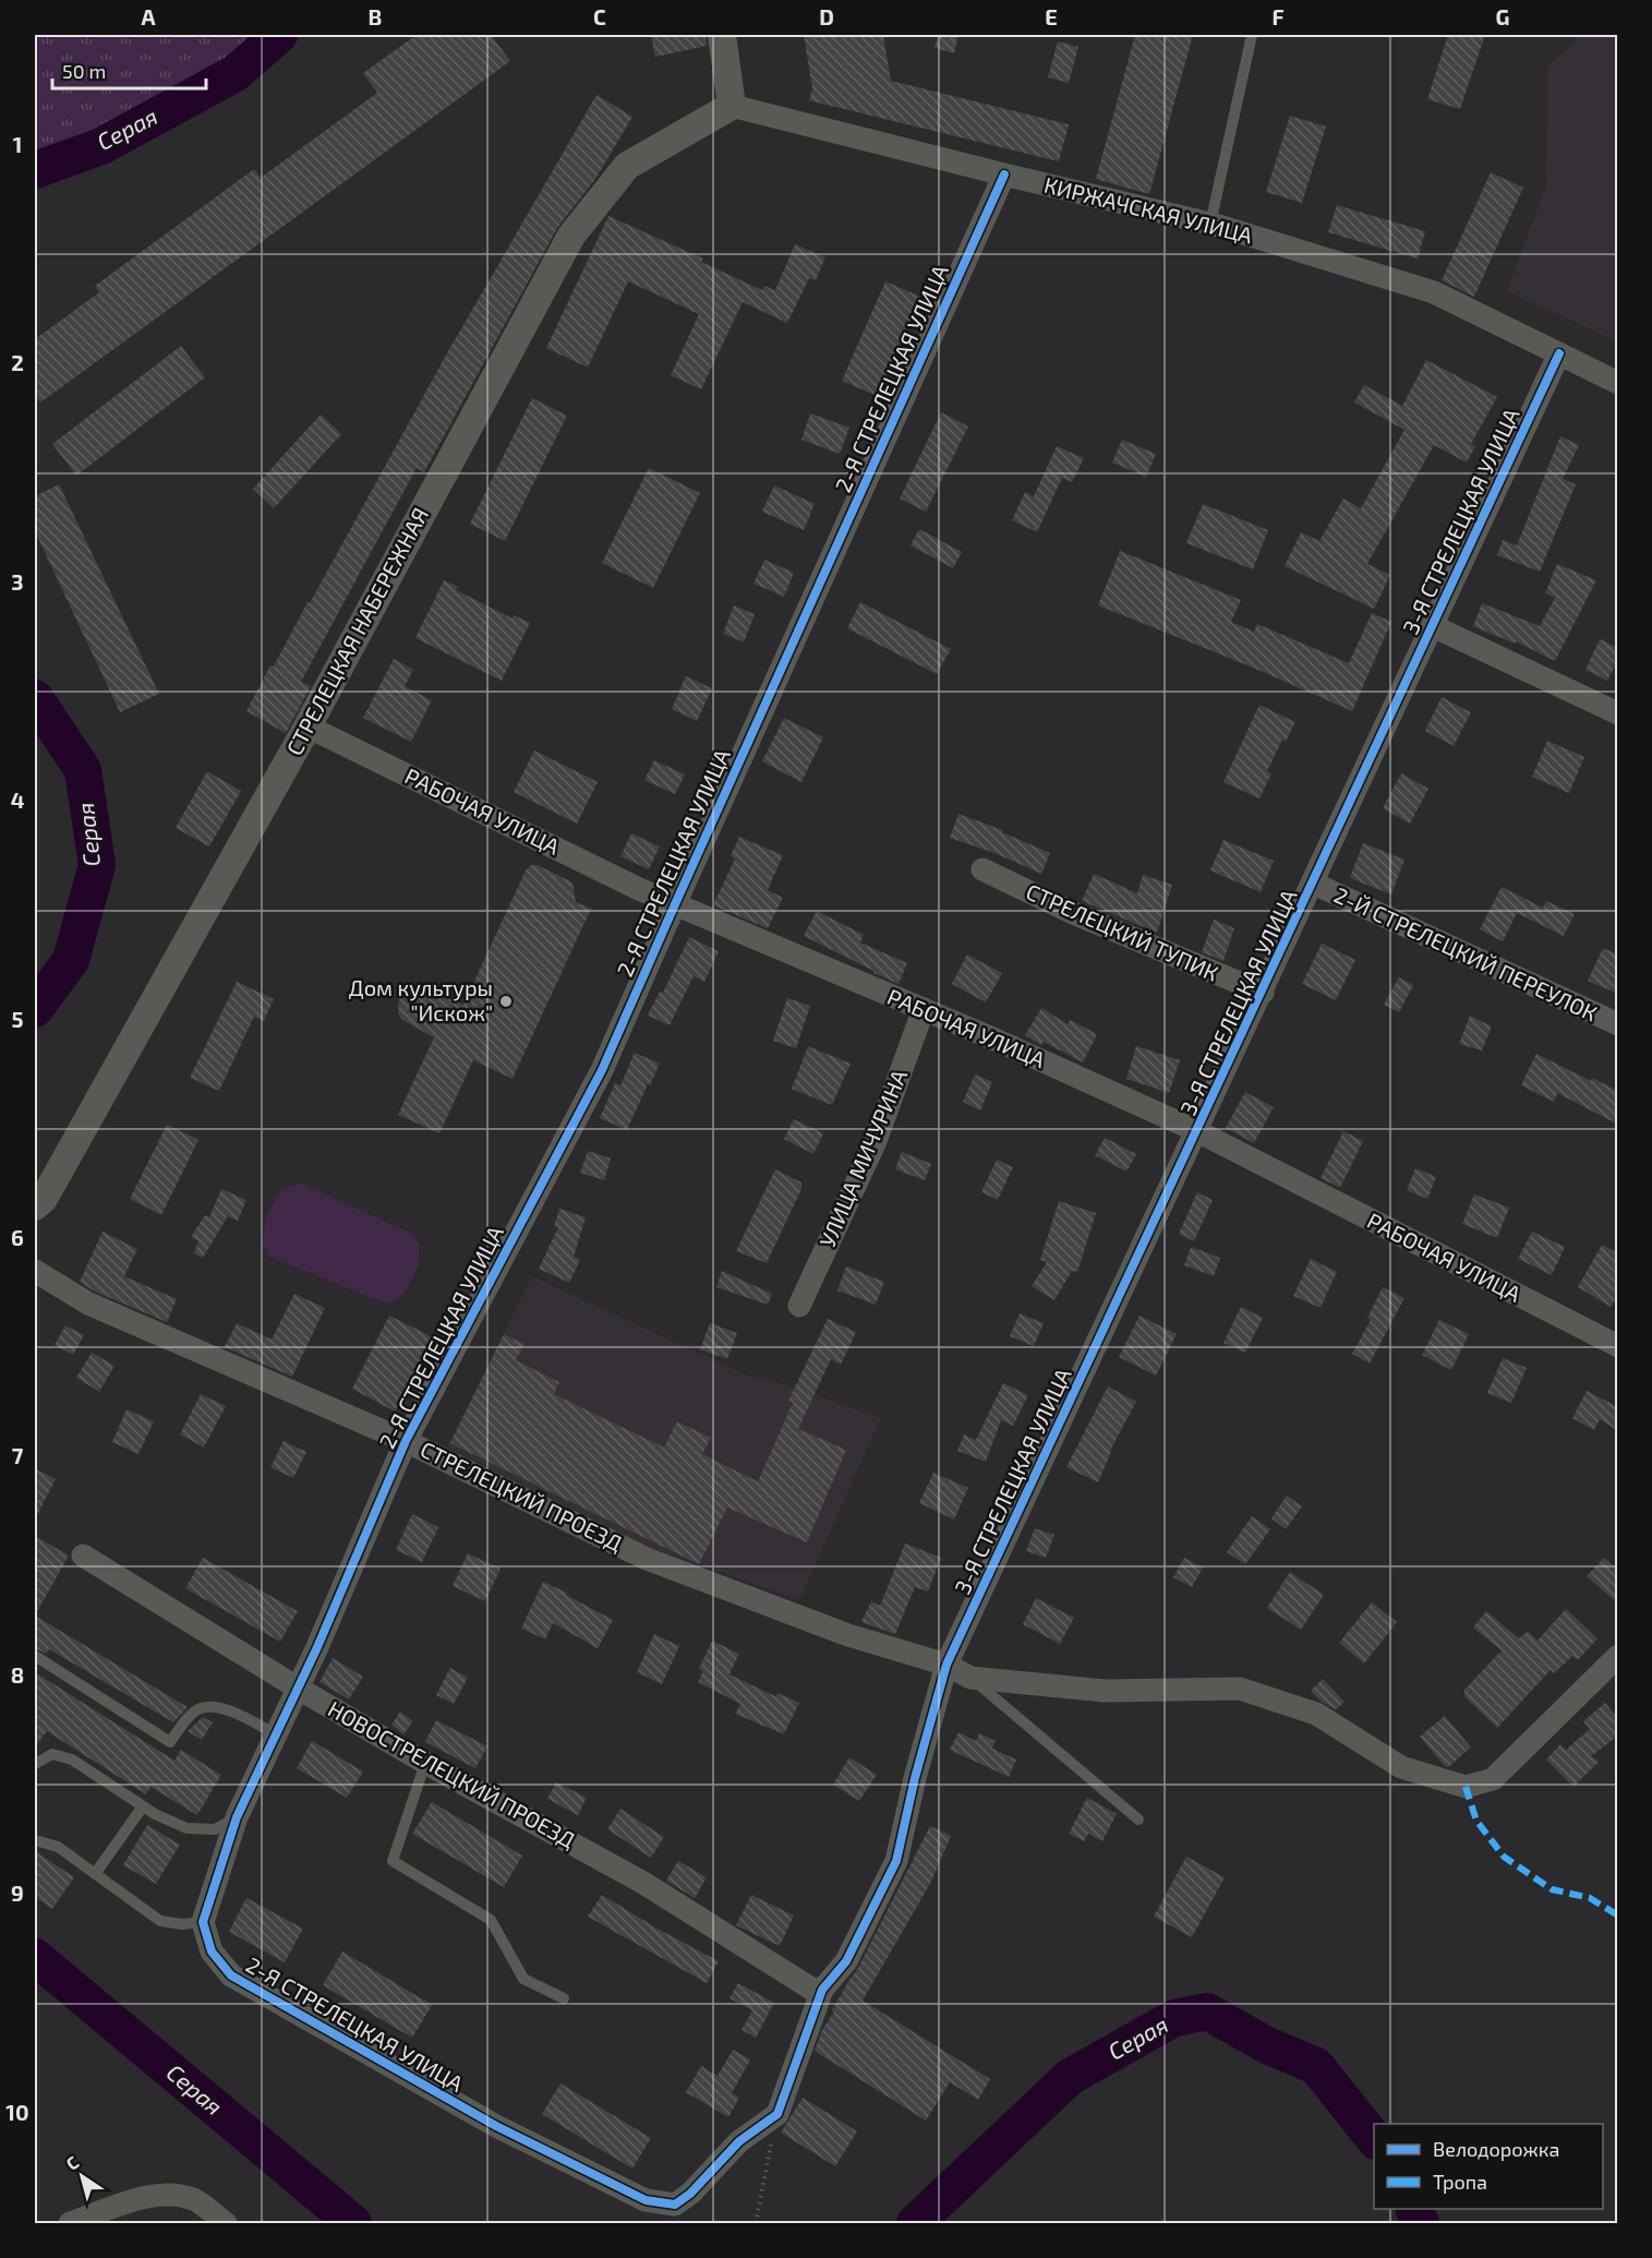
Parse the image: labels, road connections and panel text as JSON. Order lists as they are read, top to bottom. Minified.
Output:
{"streets":{"street":["КИРЖАЧСКАЯ УЛИЦА","2-Я СТРЕЛЕЦКАЯ УЛИЦА","3-Я СТРЕЛЕЦКАЯ УЛИЦА","СТРЕЛЕЦКАЯ НАБЕРЕЖНАЯ","РАБОЧАЯ УЛИЦА","СТРЕЛЕЦКИЙ ТУПИК","2-Й СТРЕЛЕЦКИЙ ПЕРЕУЛОК","УЛИЦА МИЧУРИНА","СТРЕЛЕЦКИЙ ПРОЕЗД","НОВОСТРЕЛЕЦКИЙ ПРОЕЗД"]},"crossings":[["КИРЖАЧСКАЯ УЛИЦА","2-Я СТРЕЛЕЦКАЯ УЛИЦА"],["КИРЖАЧСКАЯ УЛИЦА","3-Я СТРЕЛЕЦКАЯ УЛИЦА"],["КИРЖАЧСКАЯ УЛИЦА","СТРЕЛЕЦКАЯ НАБЕРЕЖНАЯ"],["2-Я СТРЕЛЕЦКАЯ УЛИЦА","РАБОЧАЯ УЛИЦА"],["2-Я СТРЕЛЕЦКАЯ УЛИЦА","СТРЕЛЕЦКИЙ ПРОЕЗД"],["2-Я СТРЕЛЕЦКАЯ УЛИЦА","НОВОСТРЕЛЕЦКИЙ ПРОЕЗД"],["3-Я СТРЕЛЕЦКАЯ УЛИЦА","РАБОЧАЯ УЛИЦА"],["3-Я СТРЕЛЕЦКАЯ УЛИЦА","СТРЕЛЕЦКИЙ ТУПИК"],["3-Я СТРЕЛЕЦКАЯ УЛИЦА","2-Й СТРЕЛЕЦКИЙ ПЕРЕУЛОК"],["3-Я СТРЕЛЕЦКАЯ УЛИЦА","СТРЕЛЕЦКИЙ ПРОЕЗД"],["3-Я СТРЕЛЕЦКАЯ УЛИЦА","НОВОСТРЕЛЕЦКИЙ ПРОЕЗД"],["СТРЕЛЕЦКАЯ НАБЕРЕЖНАЯ","РАБОЧАЯ УЛИЦА"],["РАБОЧАЯ УЛИЦА","УЛИЦА МИЧУРИНА"]],"water":["Серая"],"places":["Дом культуры \"Искож\""],"legend":["Велодорожка","Тропа"],"scale_bar":"50 m","north":"top left","grid":{"columns":["A","B","C","D","E","F","G"],"rows":["1","2","3","4","5","6","7","8","9","10"]}}
